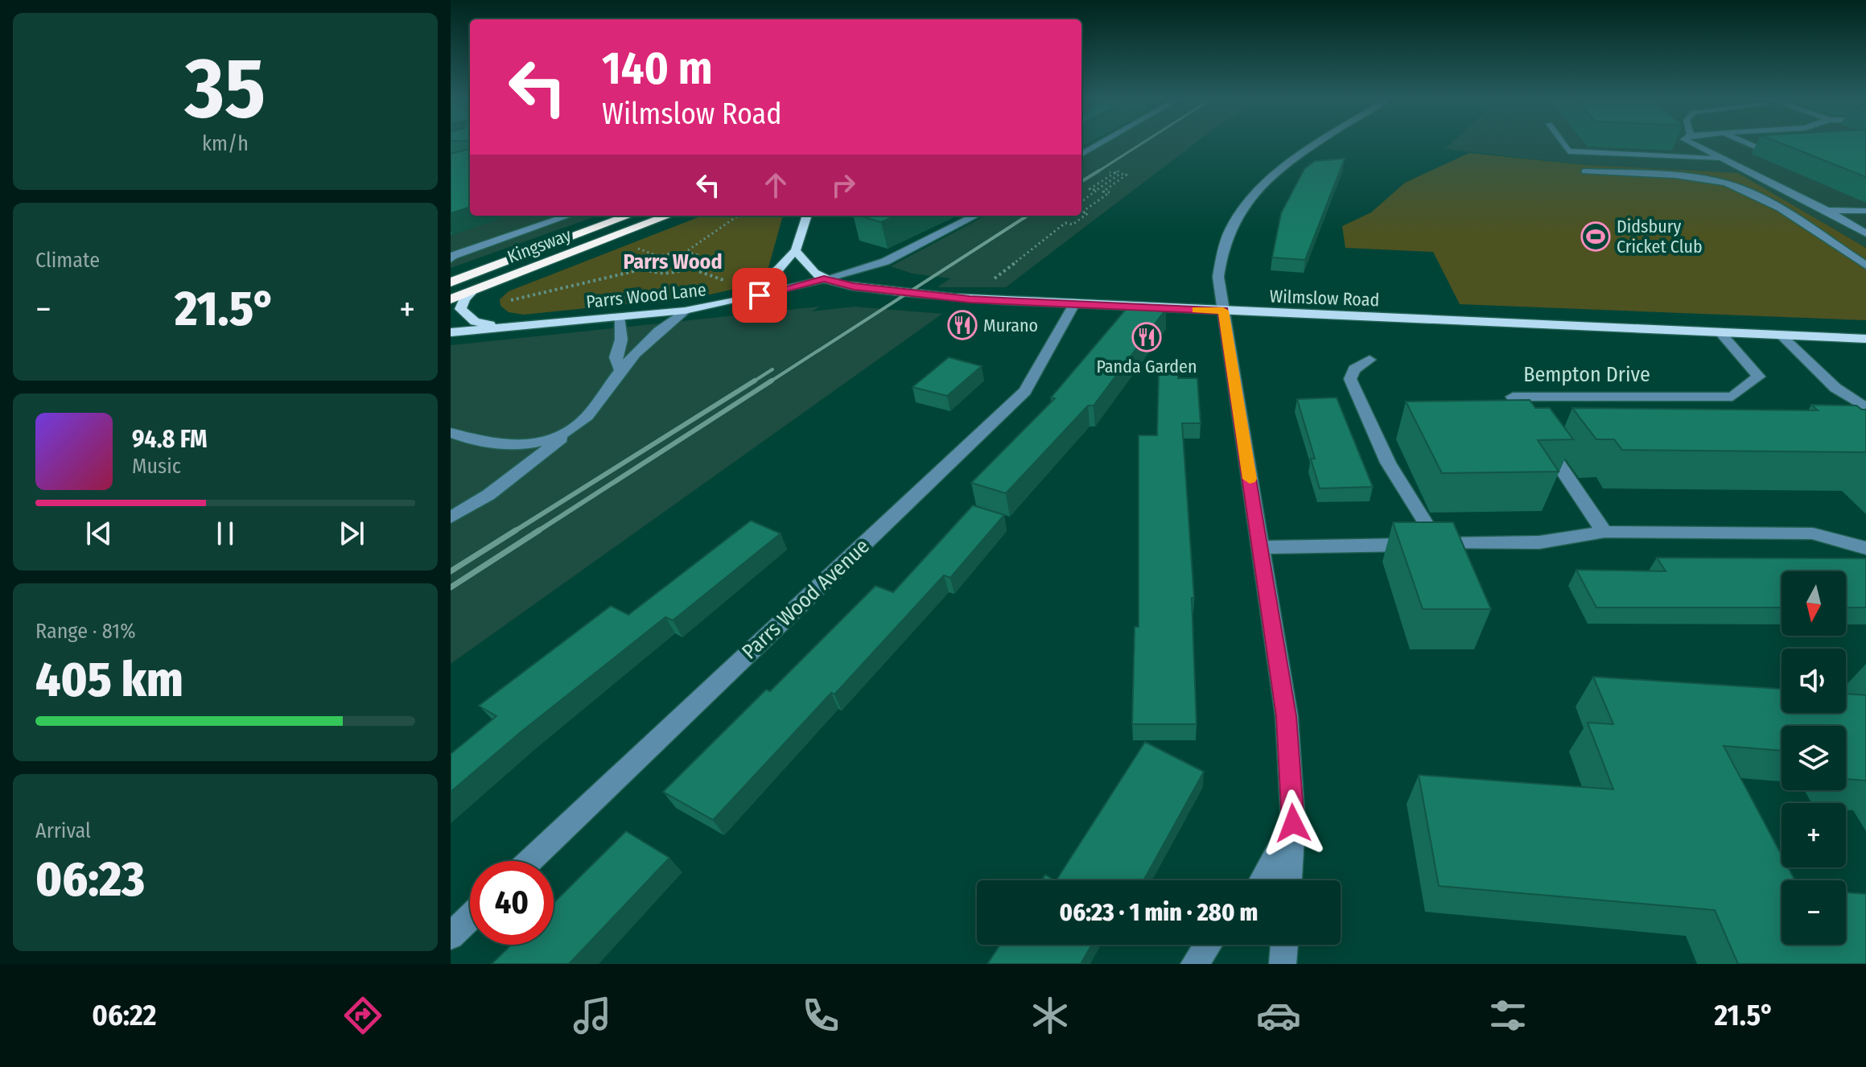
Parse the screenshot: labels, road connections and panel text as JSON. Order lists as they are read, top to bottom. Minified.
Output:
{"streets":{"highway":["Kingsway"],"main road":["Parrs Wood Lane","Wilmslow Road"],"street":["Bempton Drive","Parrs Wood Avenue"]},"crossings":[["Parrs Wood Lane","Wilmslow Road"],["Wilmslow Road","Bempton Drive"],["Wilmslow Road","Parrs Wood Avenue"]],"districts":["Parrs Wood"],"places":{"sports":["Didsbury Cricket Club"],"restaurant":["Murano","Panda Garden"]},"north":"bottom","page":{"tile":[["35","km/h"],"Climate",["Range · 81%","405 km"],["Arrival","06:23"]],"turn":["140 m","Wilmslow Road"],"heat":["−","21.5°","+"],"song":["94.8 FM","Music"],"map_buttons":["+","−"],"limit":"40","trip":"06:23 · 1 min · 280 m","tabs":["06:22","21.5°"]}}
